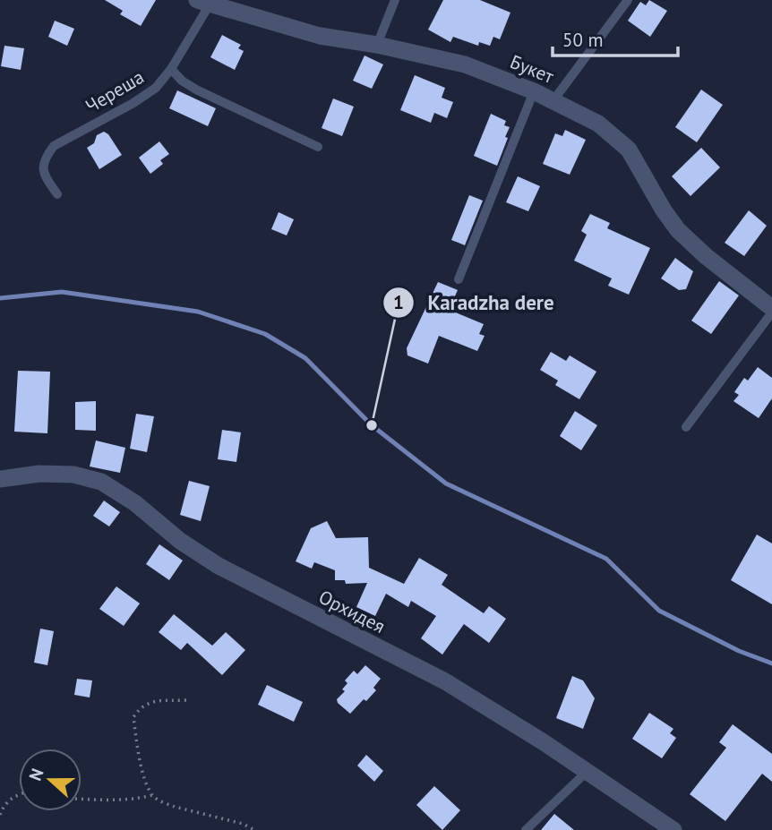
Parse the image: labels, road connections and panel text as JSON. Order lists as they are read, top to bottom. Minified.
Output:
{"streets":{"street":["Букет","Орхидея"],"lane":["Череша"]},"crossings":[["Букет","Череша"]],"places":["Karadzha dere"],"scale_bar":"50 m","north":"left"}
